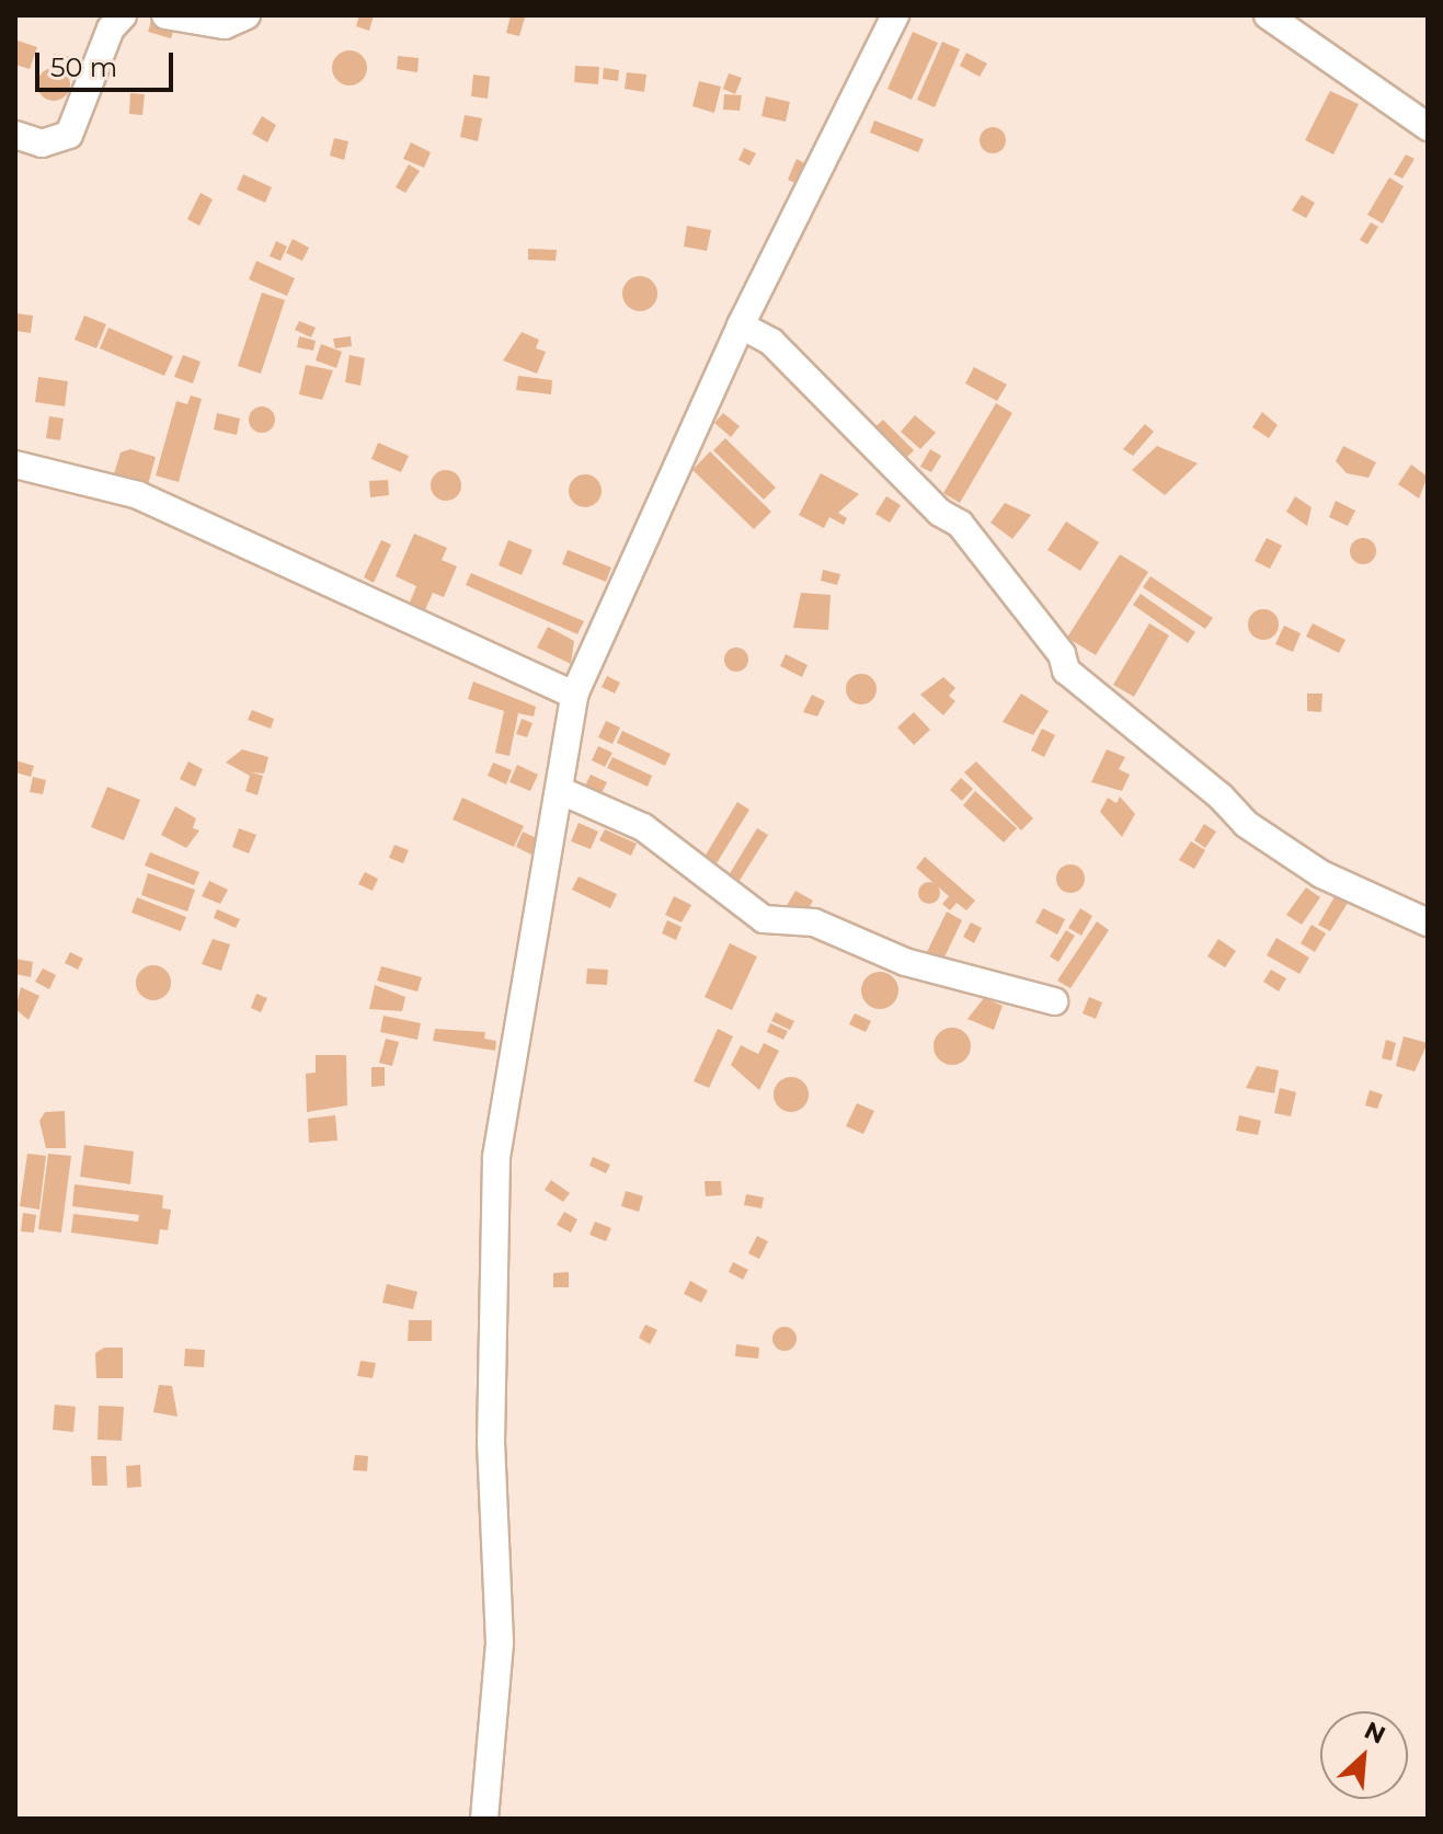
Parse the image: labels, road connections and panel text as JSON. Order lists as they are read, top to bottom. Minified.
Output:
{"scale_bar":"50 m","north":"top right"}
